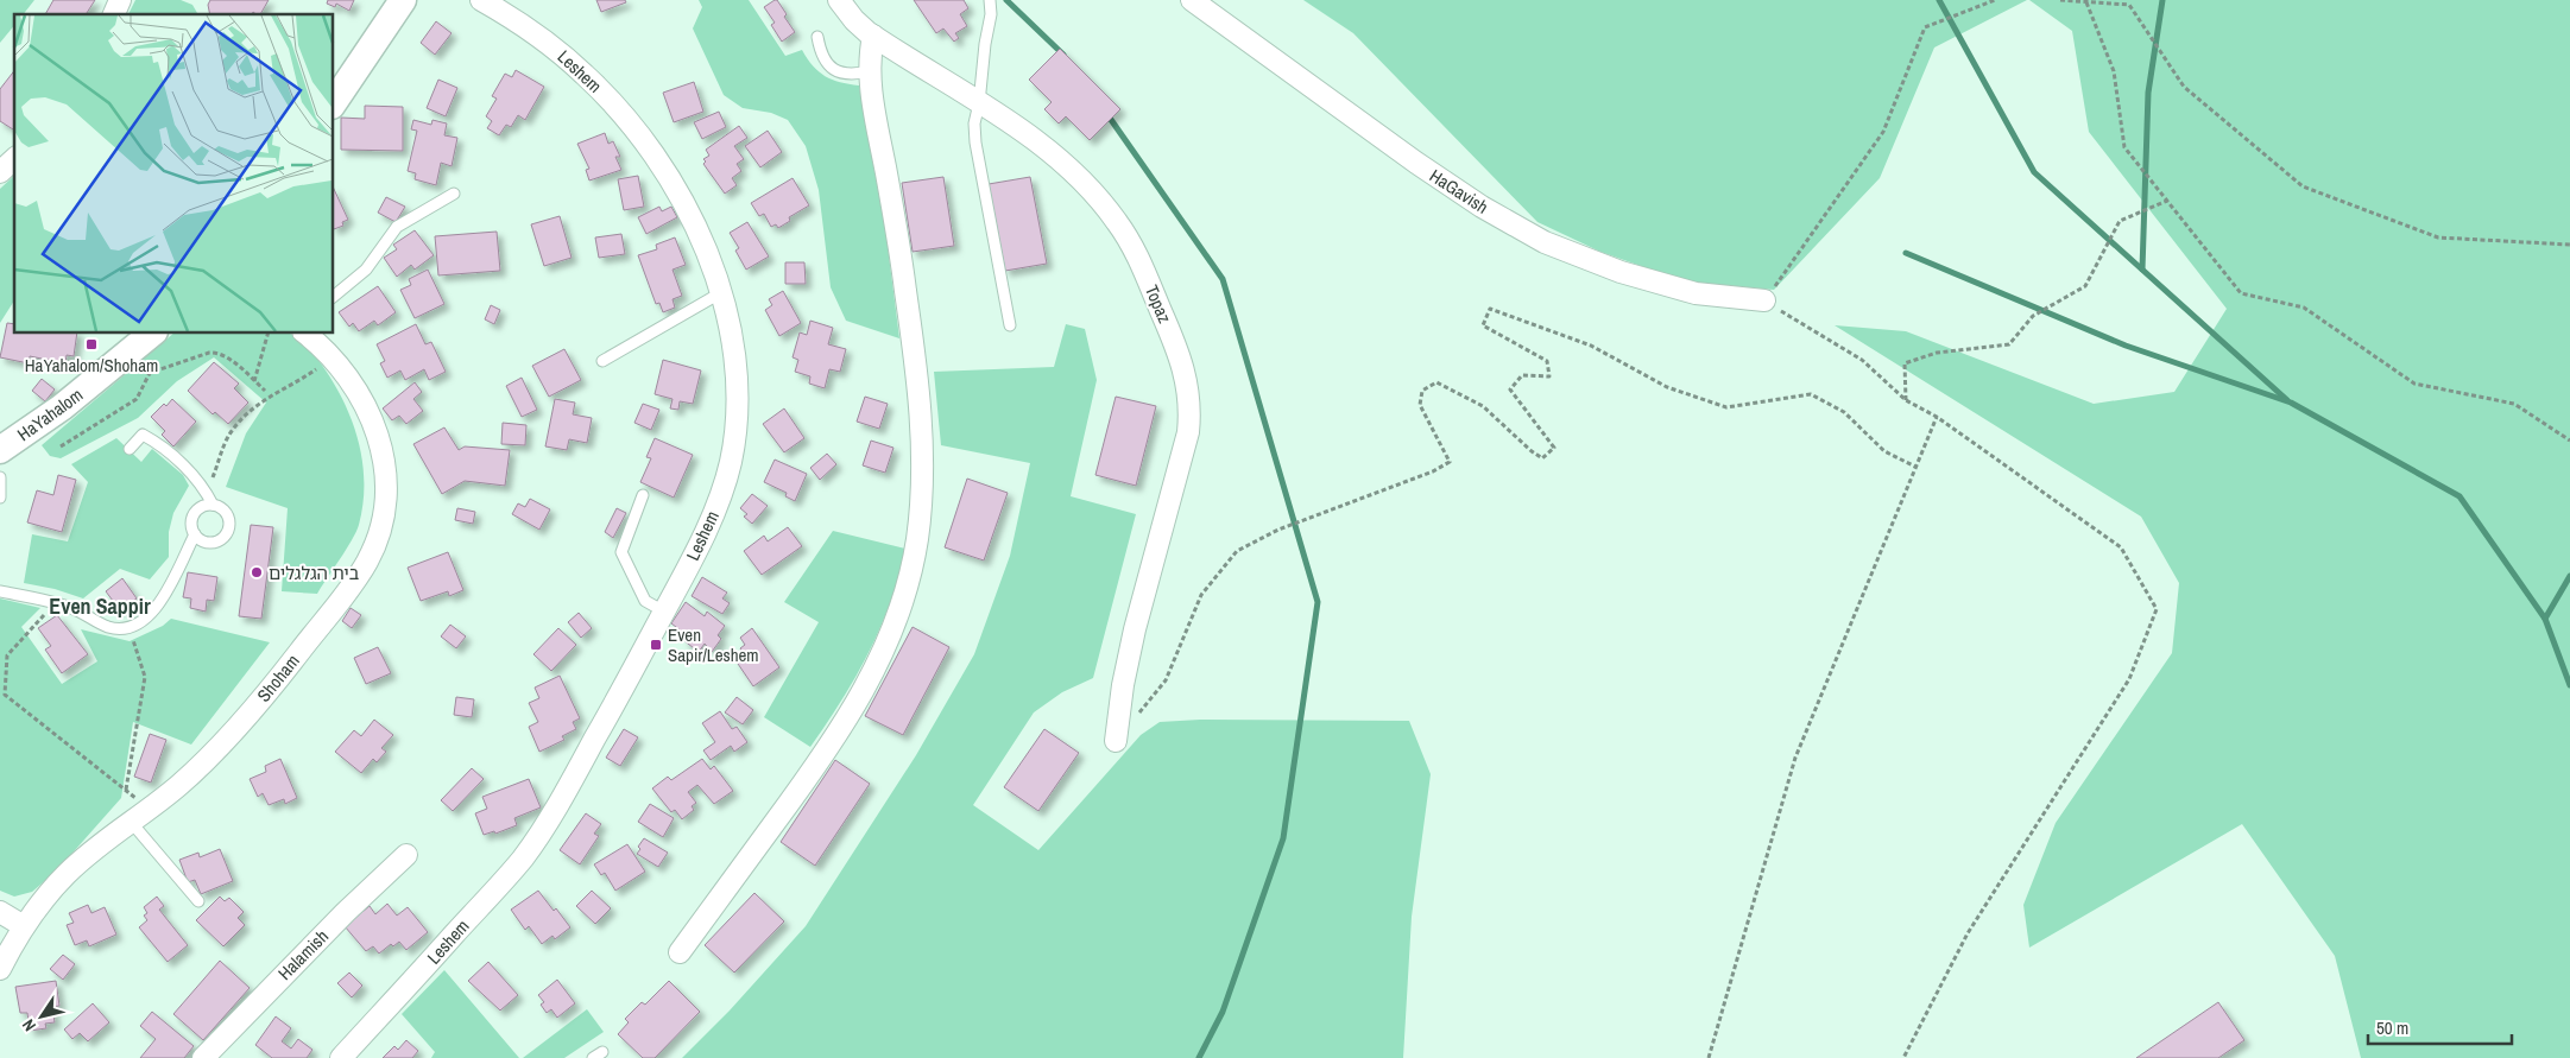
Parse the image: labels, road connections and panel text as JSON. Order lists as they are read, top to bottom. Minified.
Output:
{"streets":{"street":["Leshem","HaGavish","Topaz","HaYahalom","Shoham","Halamish"]},"districts":["Even Sappir"],"places":{"transit":["HaYahalom/Shoham","Even Sapir/Leshem"],"other":["בית הגלגלים"]},"scale_bar":"50 m","north":"bottom left"}
